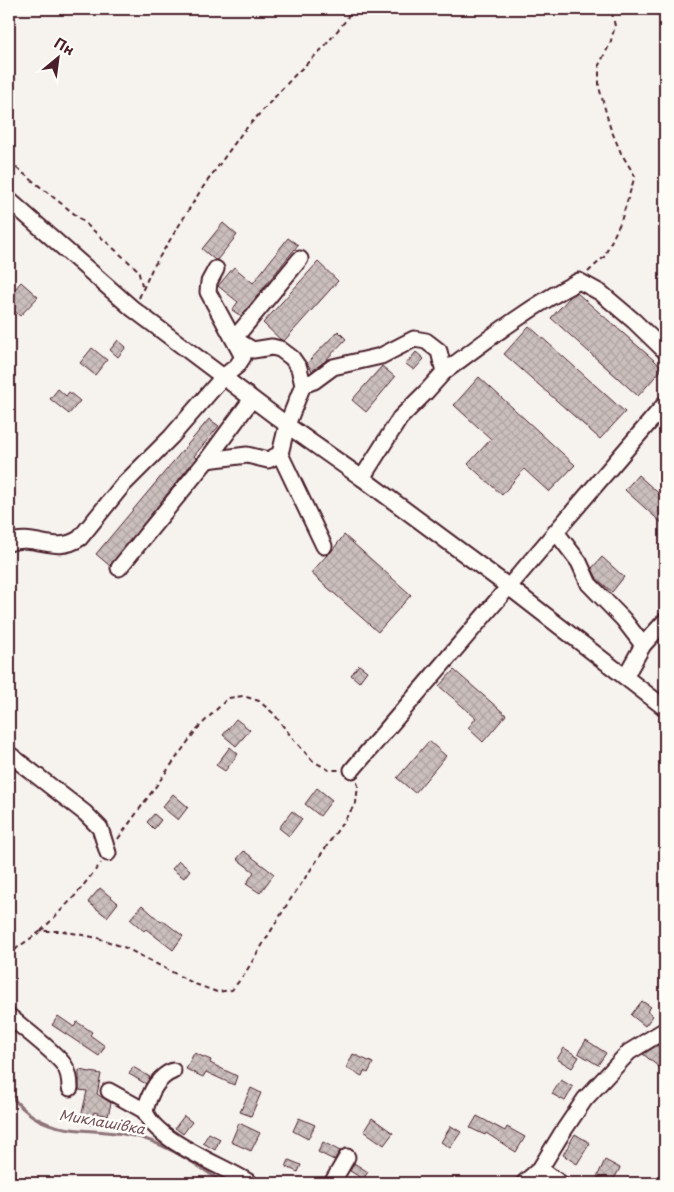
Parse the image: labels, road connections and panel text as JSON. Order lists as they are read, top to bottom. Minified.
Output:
{"water":["Миклашівка"],"north":"top right"}
